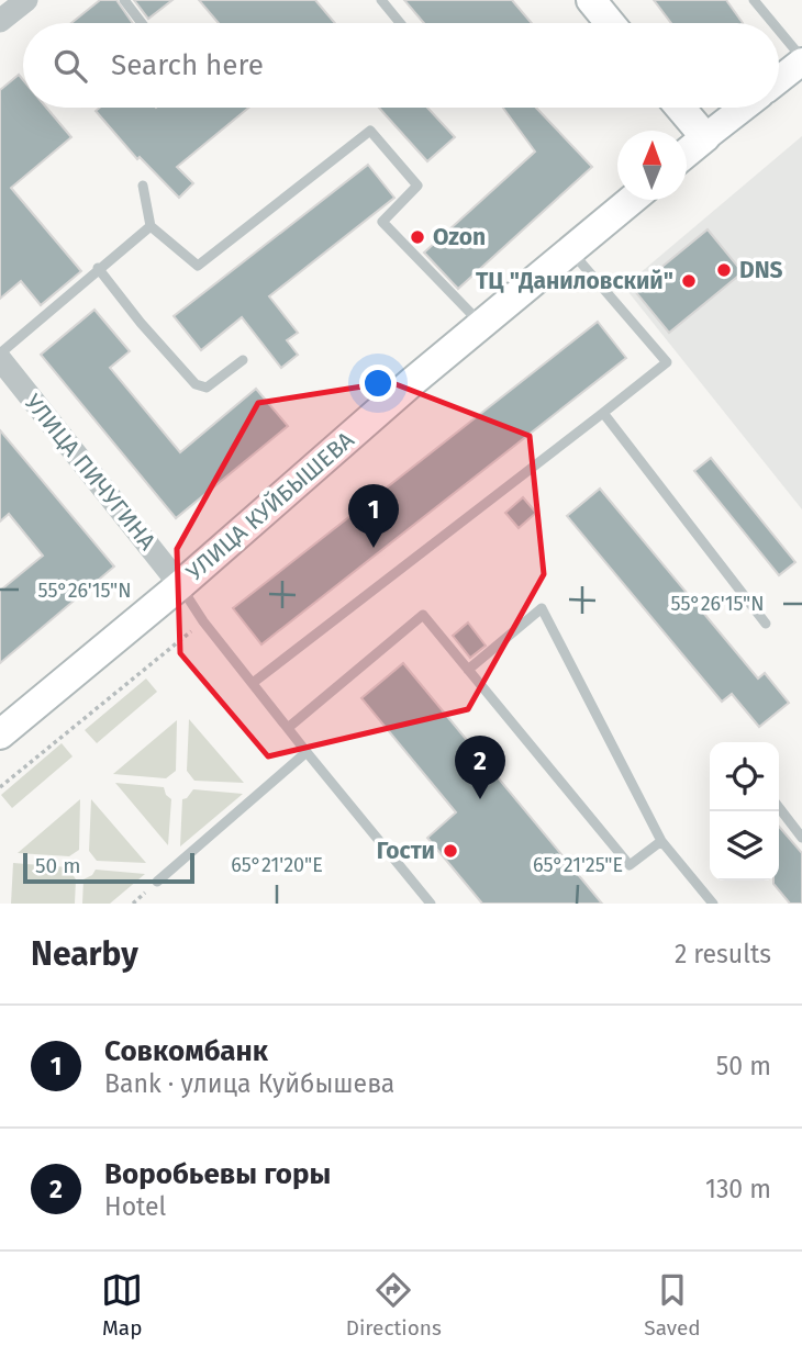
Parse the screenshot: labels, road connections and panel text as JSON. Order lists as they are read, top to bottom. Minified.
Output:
{"streets":{"main road":["УЛИЦА КУЙБЫШЕВА"],"street":["УЛИЦА ПИЧУГИНА"]},"crossings":[["УЛИЦА ПИЧУГИНА","УЛИЦА КУЙБЫШЕВА"]],"places":["Ozon","DNS","ТЦ \"Даниловский\"","Гости"],"scale_bar":"50 m","north":"top","page":{"search":"Search here","pins":["1","2"],"scale":"50 m","heading":["Nearby","2 results"],"list":[{"mark":"1","name":"Совкомбанк","note":"Bank · улица Куйбышева","value":"50 m"},{"mark":"2","name":"Воробьевы горы","note":"Hotel","value":"130 m"}],"nav":["Map","Directions","Saved"]},"coordinates":["55°26'15\"N","65°21'20\"E","65°21'25\"E"]}
